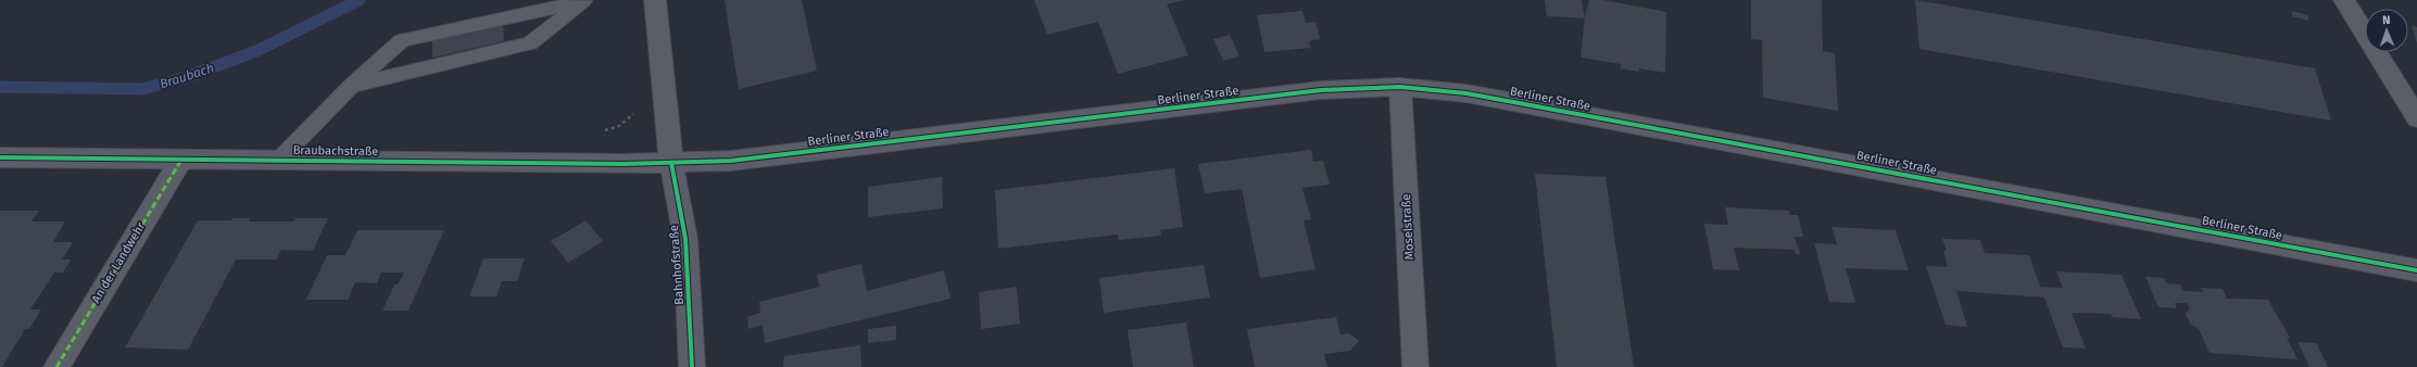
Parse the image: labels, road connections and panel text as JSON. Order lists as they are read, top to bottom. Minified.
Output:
{"streets":{"street":["Berliner Straße","Braubachstraße","Moselstraße","An der Landwehr","Bahnhofstraße"]},"crossings":[["Berliner Straße","Braubachstraße"],["Berliner Straße","Moselstraße"],["Berliner Straße","Bahnhofstraße"],["Braubachstraße","An der Landwehr"],["Braubachstraße","Bahnhofstraße"]],"water":["Braubach"],"north":"top"}
